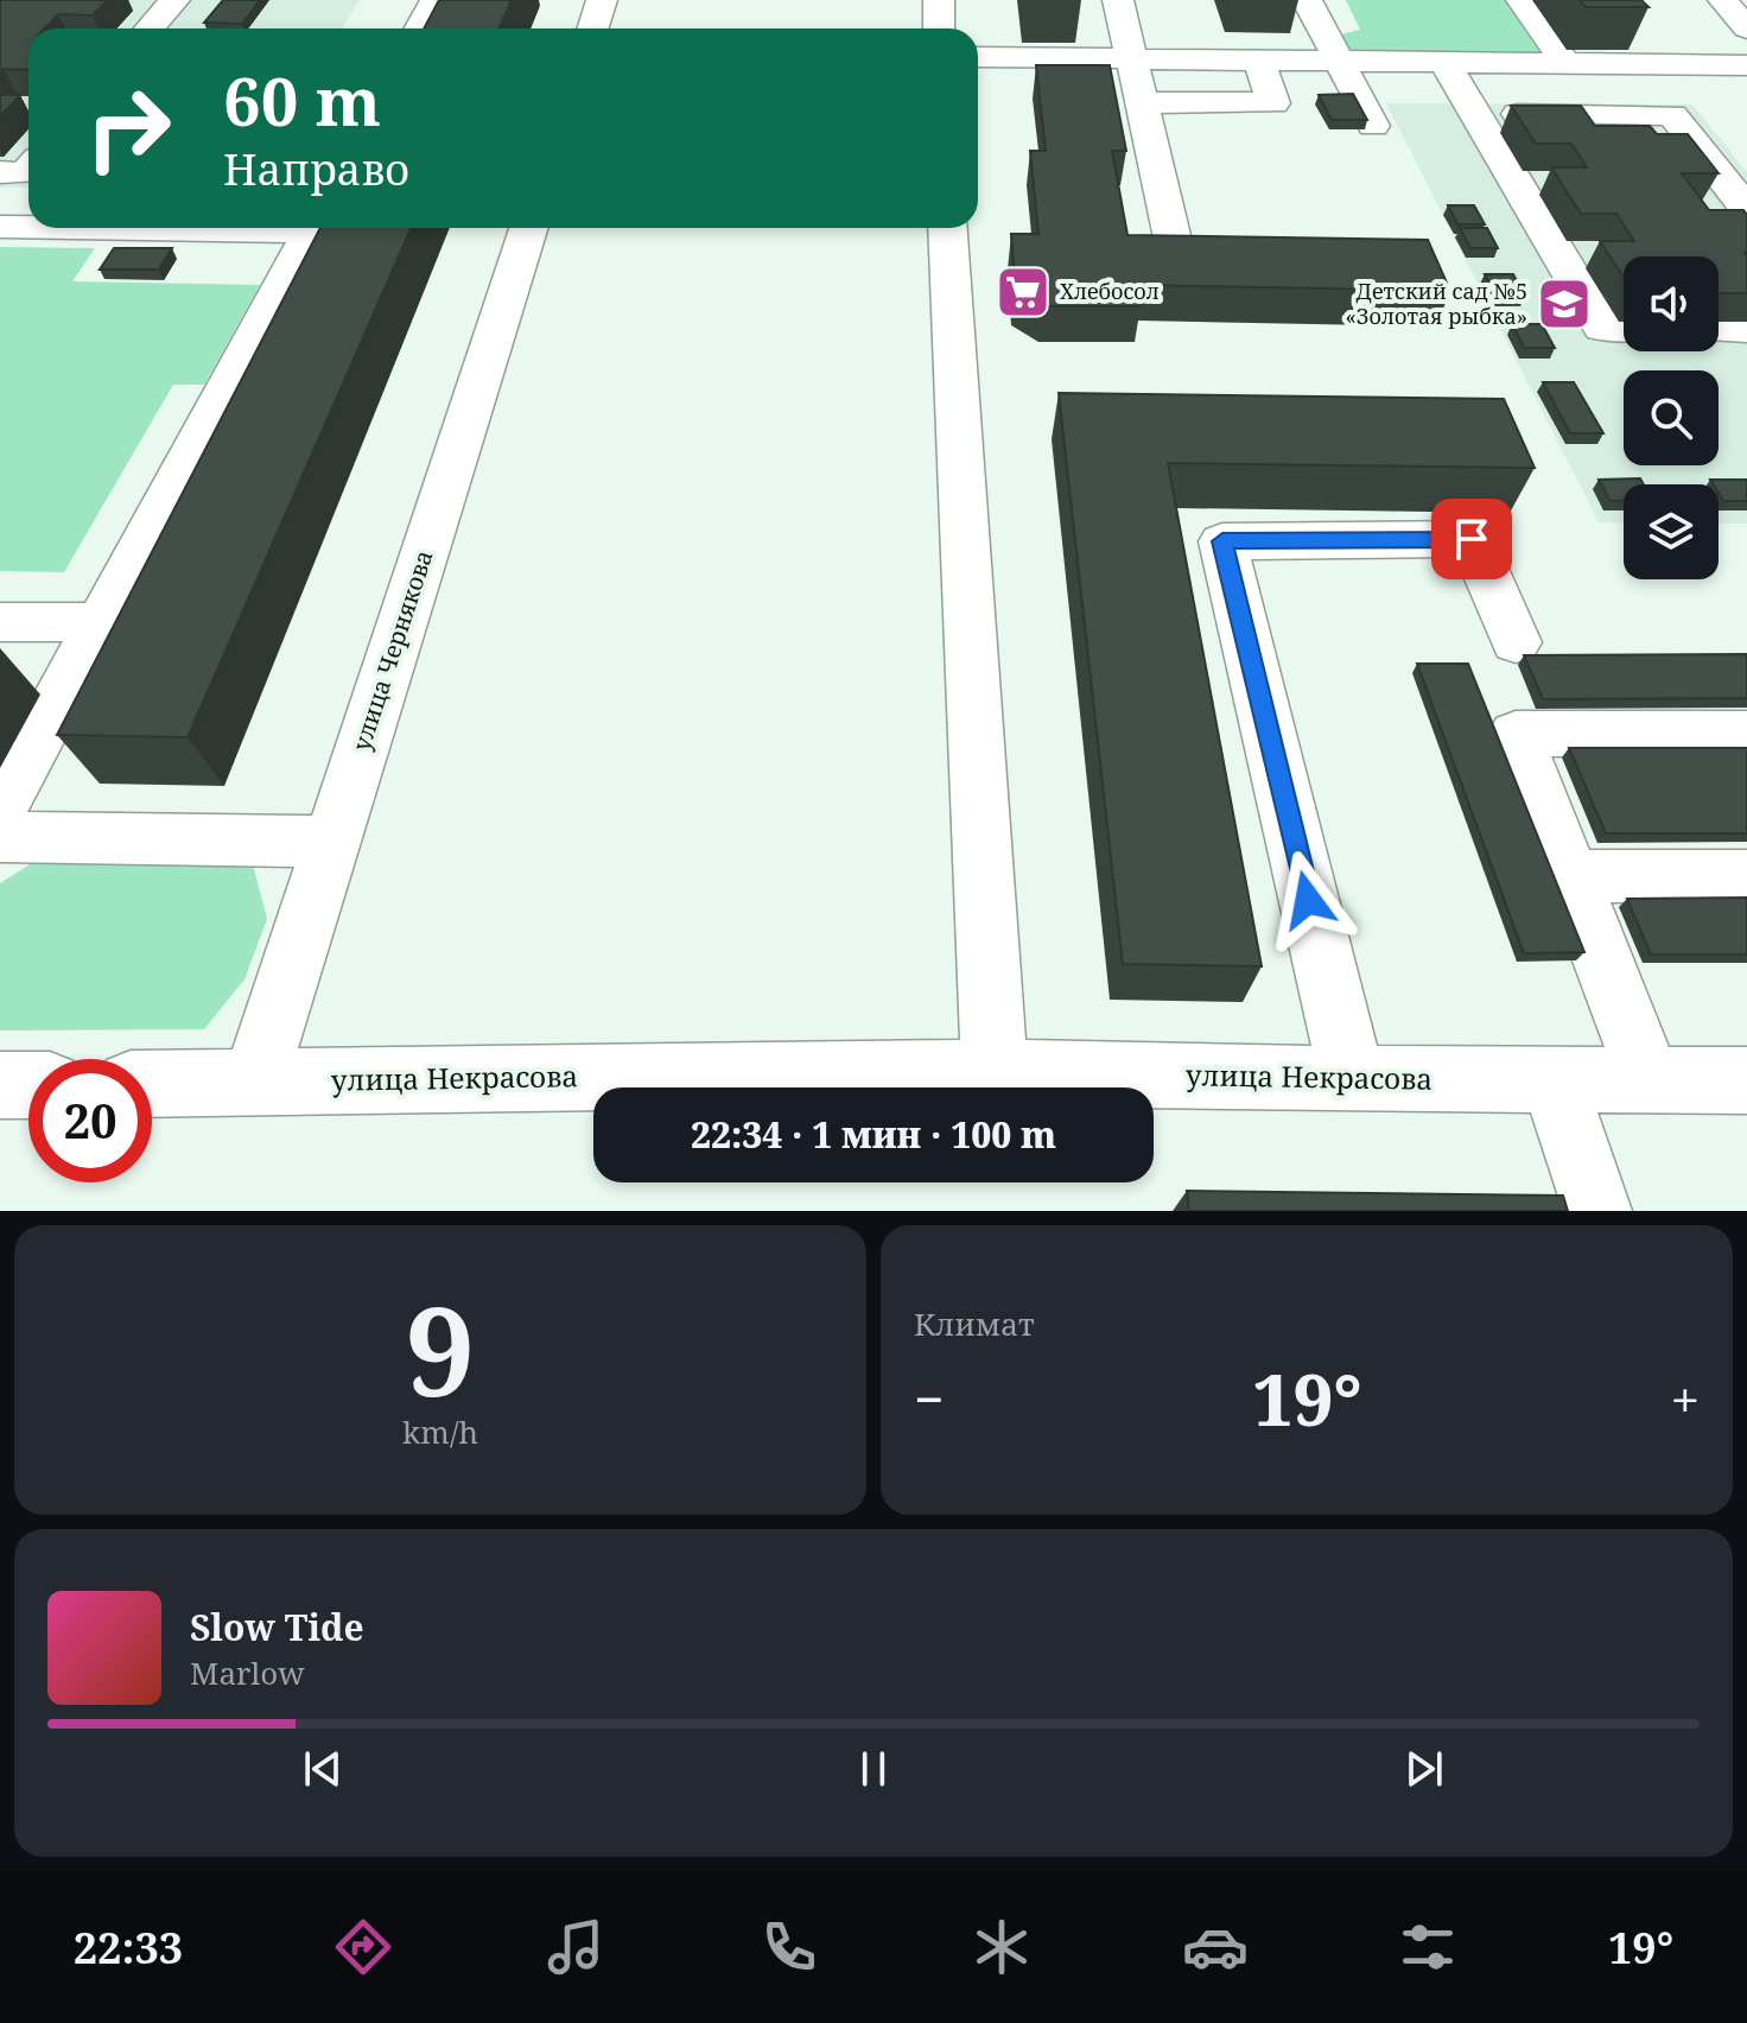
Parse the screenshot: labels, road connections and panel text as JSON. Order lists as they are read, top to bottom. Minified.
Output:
{"streets":{"street":["улица Чернякова","улица Некрасова"]},"crossings":[["улица Чернякова","улица Некрасова"]],"places":{"supermarket":["Хлебосол"],"school or university":["Детский сад №5 «Золотая рыбка»"]},"page":{"turn":["60 m","Направо"],"limit":"20","trip":"22:34 · 1 мин · 100 m","tile":[["9","km/h"],"Климат"],"heat":["−","19°","+"],"song":["Slow Tide","Marlow"],"tabs":["22:33","19°"]}}
